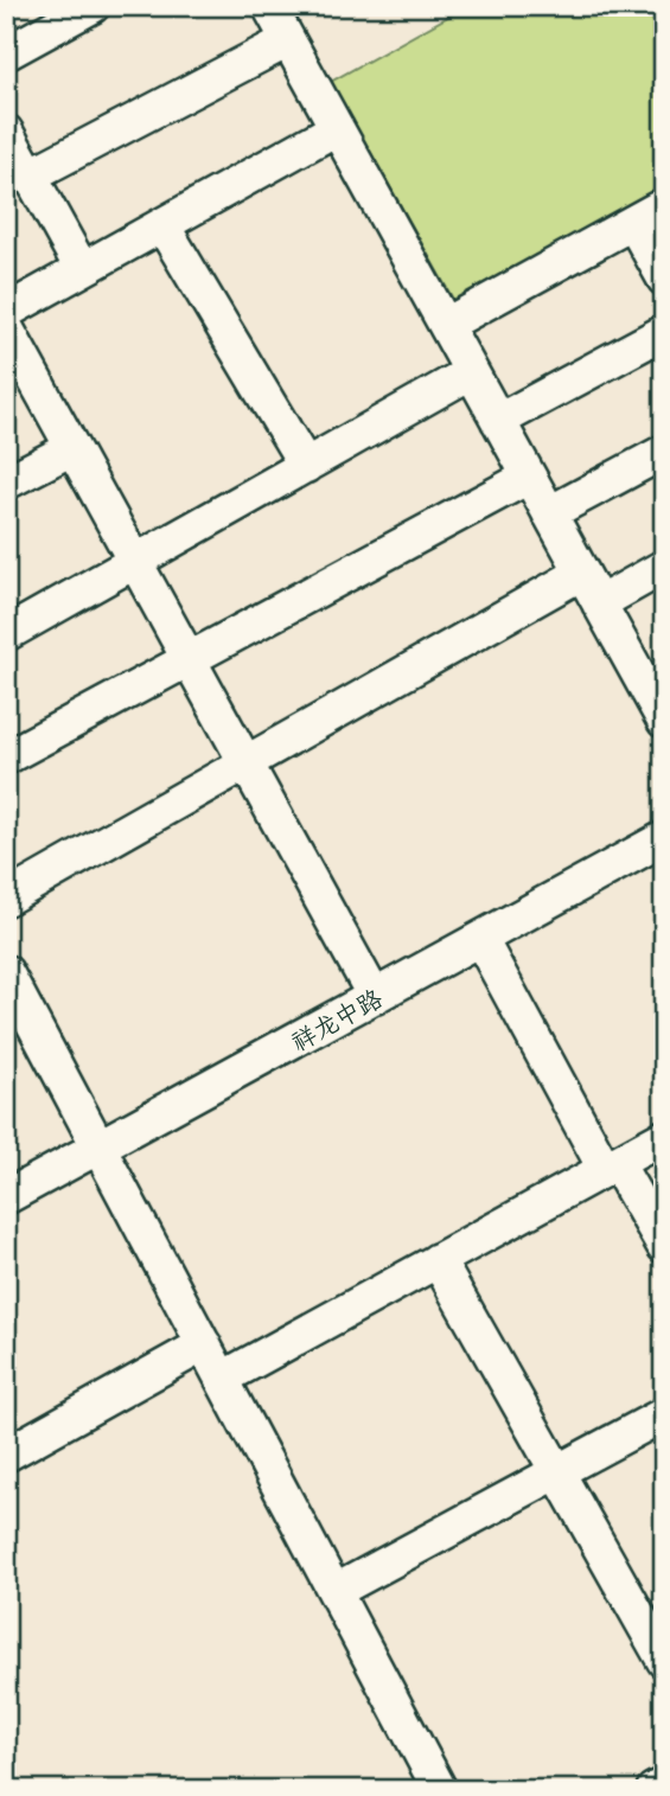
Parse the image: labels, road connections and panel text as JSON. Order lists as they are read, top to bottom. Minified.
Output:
{"streets":{"street":["祥龙中路"]}}
